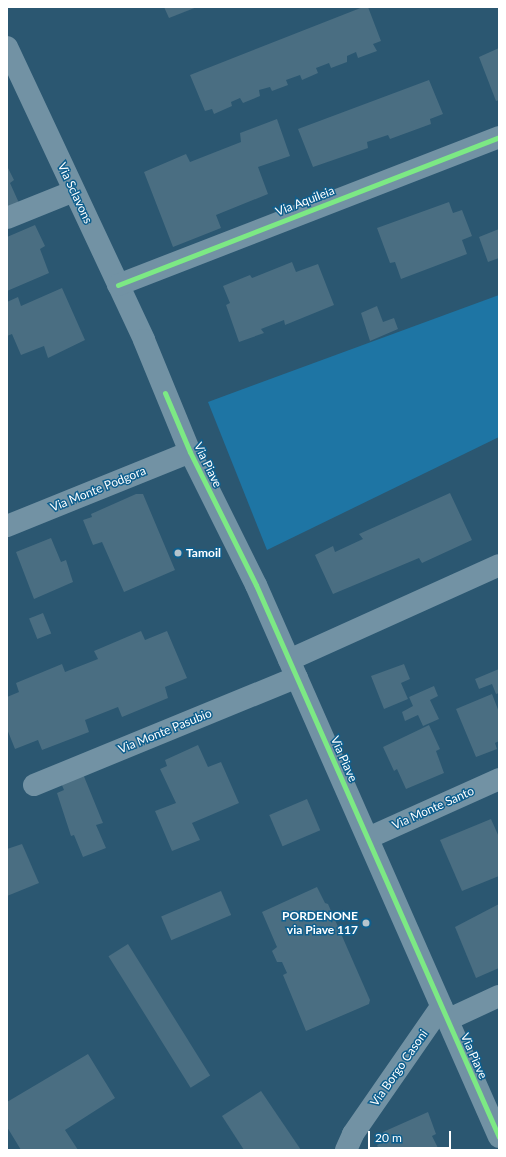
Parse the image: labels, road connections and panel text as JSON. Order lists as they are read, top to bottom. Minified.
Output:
{"streets":{"street":["Via Sclavons","Via Aquileia","Via Piave","Via Monte Podgora","Via Monte Pasubio","Via Monte Santo","Via Borgo Casoni"]},"crossings":[["Via Sclavons","Via Aquileia"],["Via Sclavons","Via Piave"],["Via Piave","Via Monte Podgora"],["Via Piave","Via Monte Pasubio"],["Via Piave","Via Monte Santo"],["Via Piave","Via Borgo Casoni"]],"places":["Tamoil","PORDENONE via Piave 117"],"scale_bar":"20 m"}
